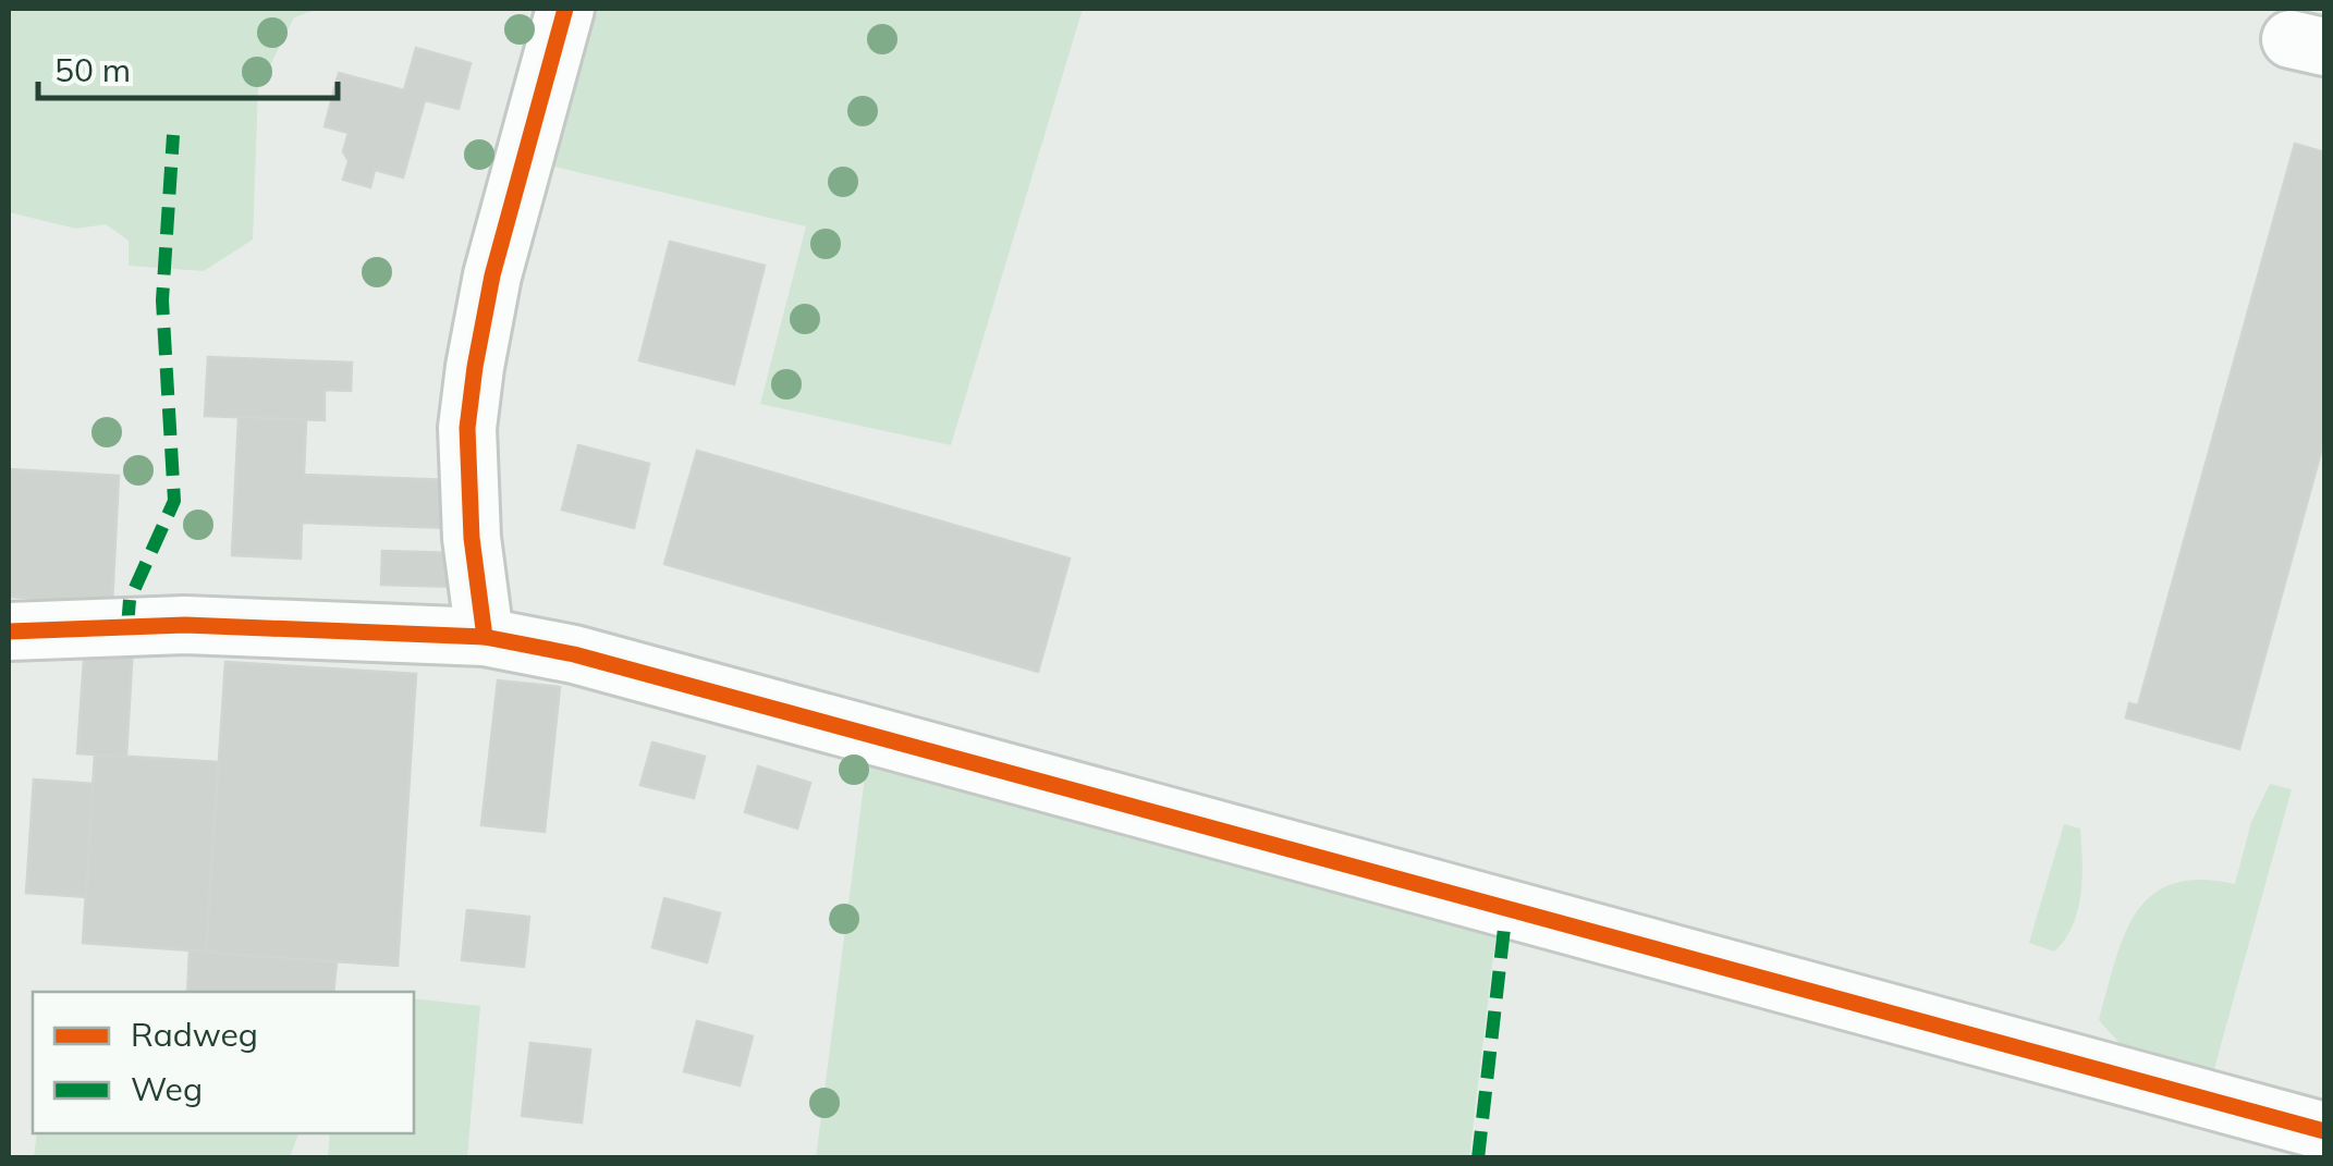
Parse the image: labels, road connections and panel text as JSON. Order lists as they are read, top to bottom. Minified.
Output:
{"legend":["Radweg","Weg"],"scale_bar":"50 m"}
